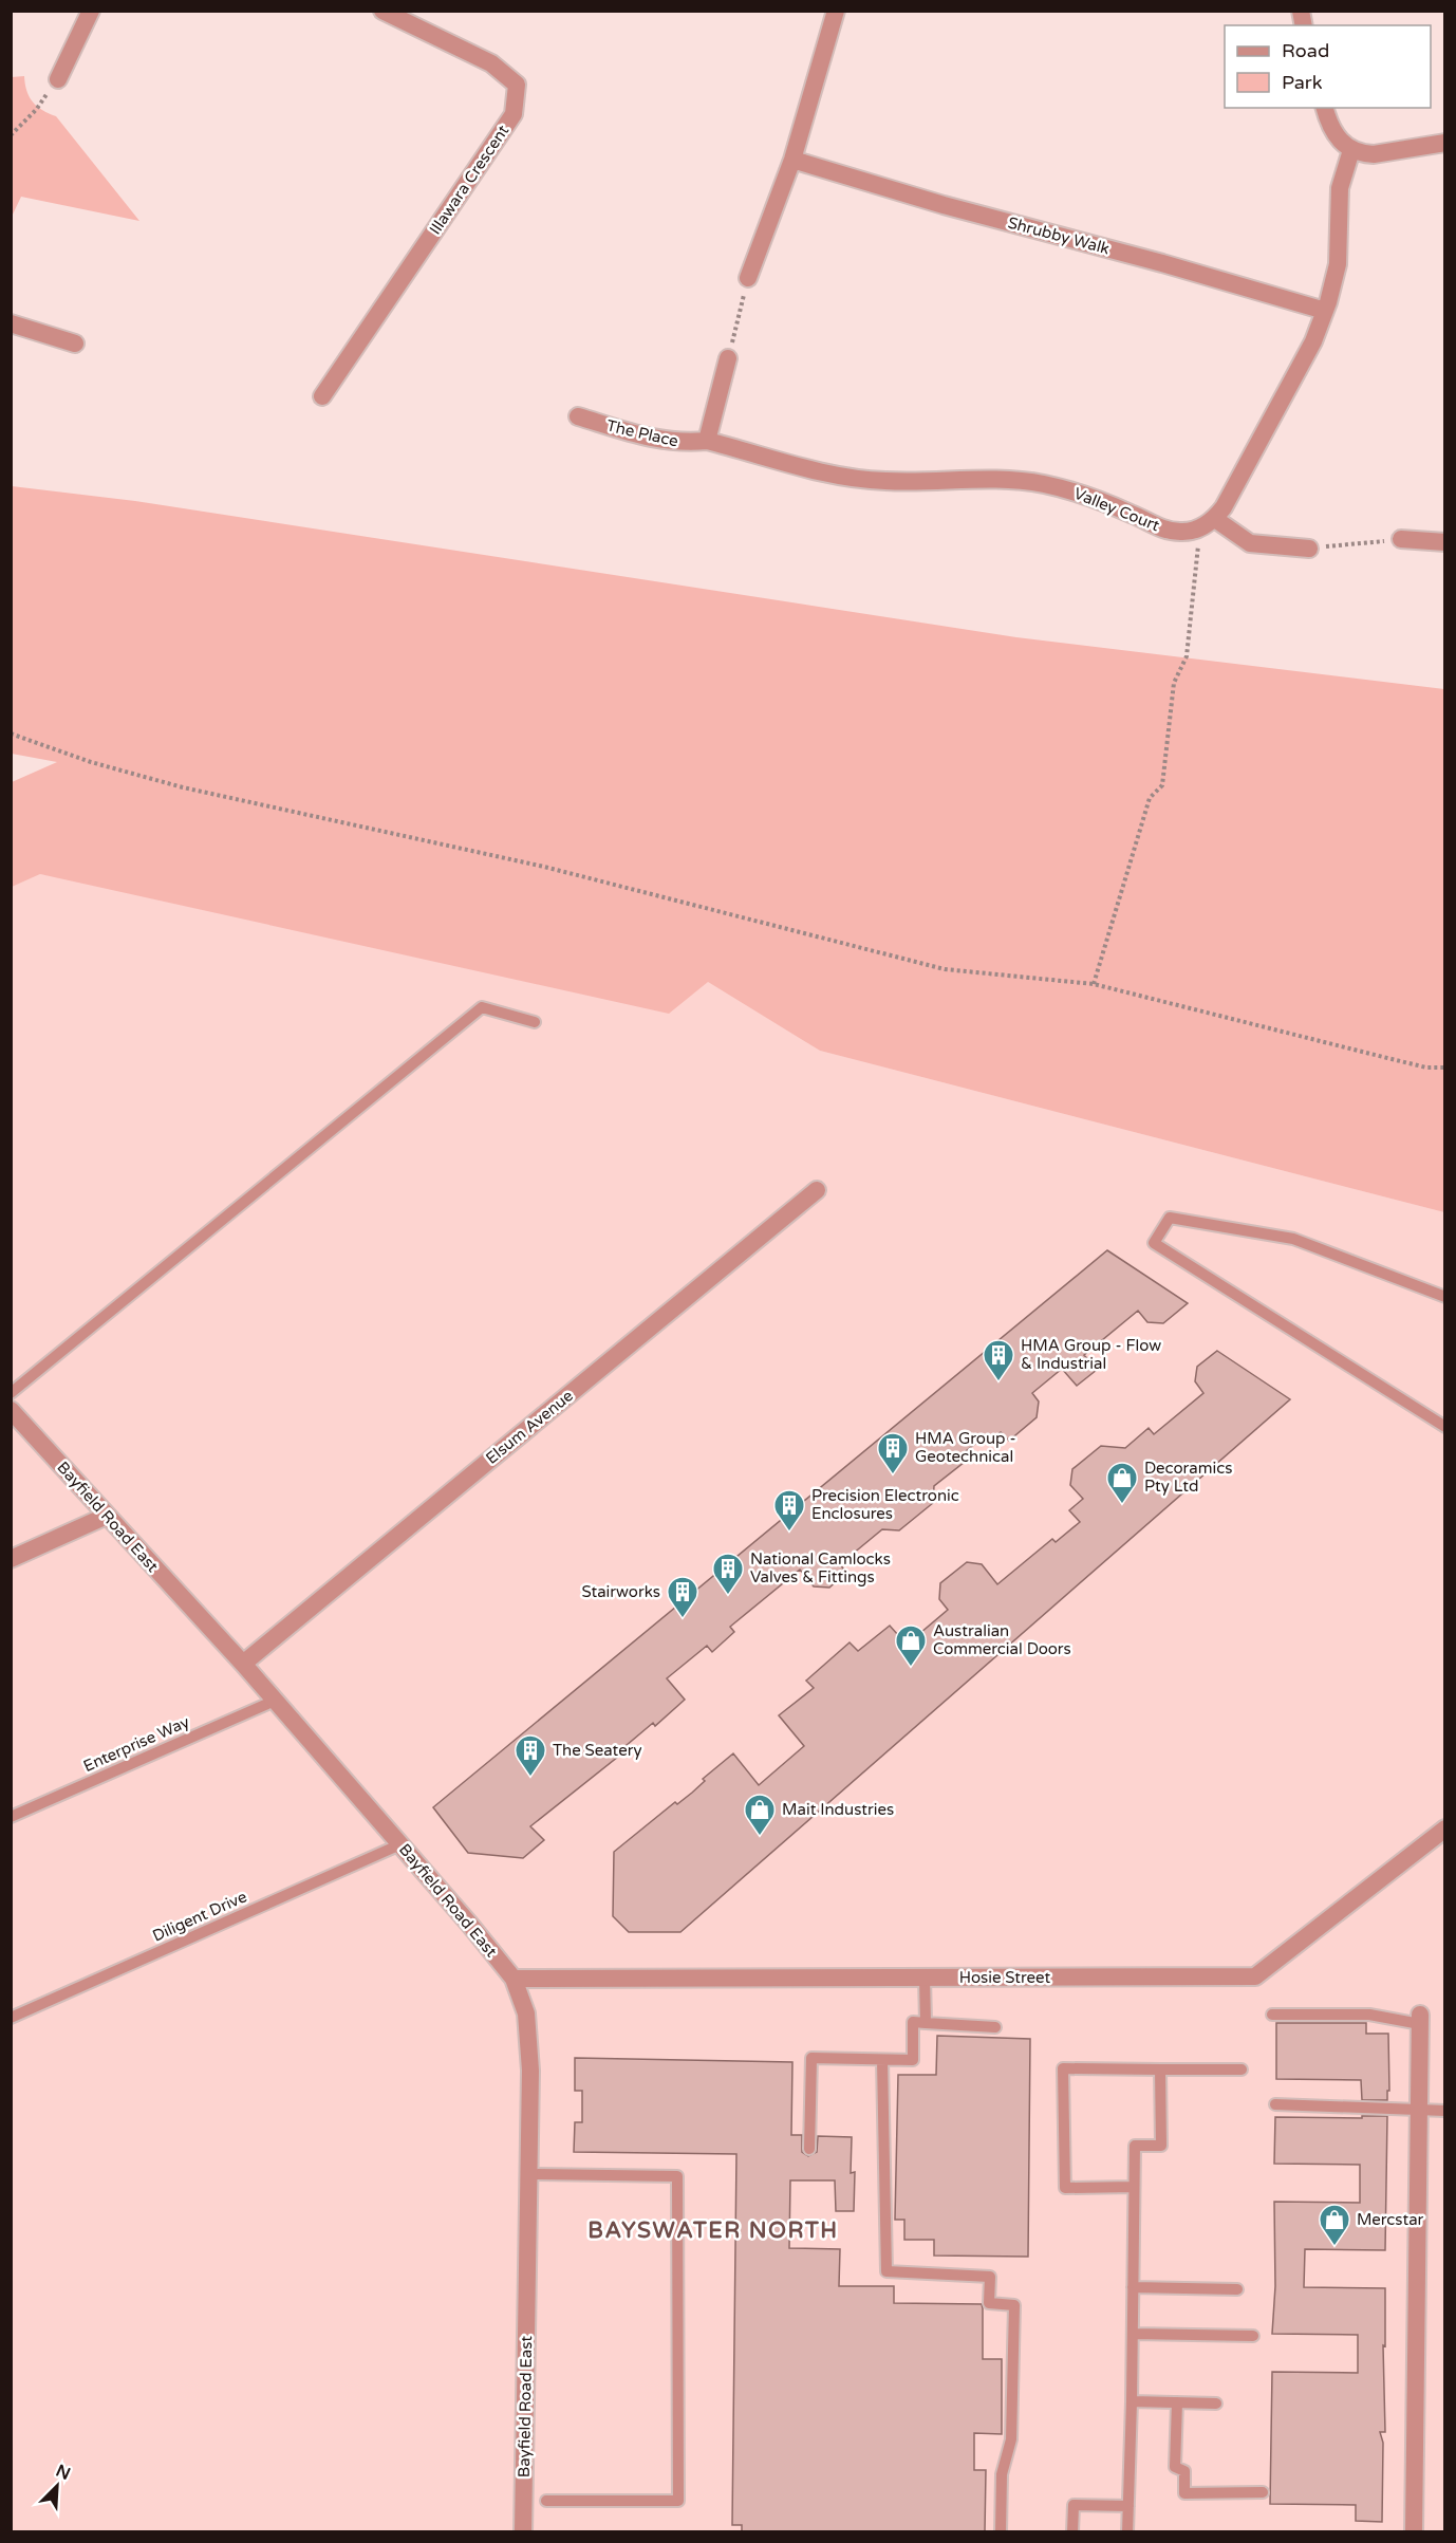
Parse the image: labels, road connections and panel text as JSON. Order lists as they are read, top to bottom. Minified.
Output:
{"streets":{"street":["Illawara Crescent","Shrubby Walk","The Place","Valley Court","Elsum Avenue","Bayfield Road East","Hosie Street"],"lane":["Enterprise Way","Diligent Drive"]},"crossings":[["The Place","Valley Court"],["Elsum Avenue","Bayfield Road East"],["Bayfield Road East","Enterprise Way"],["Bayfield Road East","Diligent Drive"],["Bayfield Road East","Hosie Street"]],"districts":["BAYSWATER NORTH"],"places":{"building":["HMA Group - Flow & Industrial","HMA Group - Geotechnical","Precision Electronic Enclosures","National Camlocks Valves & Fittings","Stairworks","The Seatery"],"shop":["Decoramics Pty Ltd","Australian Commercial Doors","Mait Industries","Mercstar"]},"legend":["Road","Park"],"north":"top right"}
